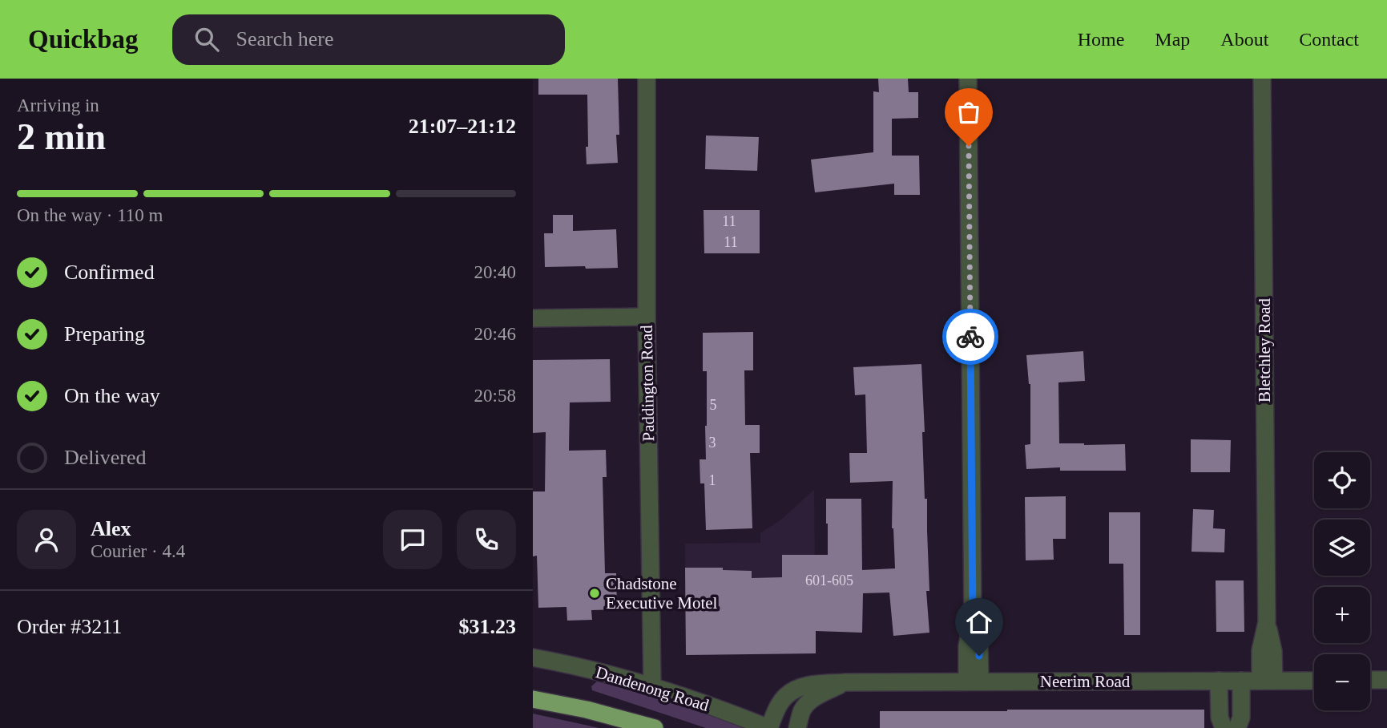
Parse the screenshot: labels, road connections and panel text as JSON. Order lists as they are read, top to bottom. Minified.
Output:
{"streets":{"street":["Bletchley Road","Paddington Road","Neerim Road","Dandenong Road"]},"crossings":[["Bletchley Road","Neerim Road"],["Paddington Road","Dandenong Road"],["Neerim Road","Dandenong Road"]],"places":["Chadstone Executive Motel"],"house_numbers":["11","11","5","3","1","601-605"],"page":{"header":"Quickbag","search":"Search here","nav":["Home","Map","About","Contact"],"heading":["2 min","Arriving in","21:07–21:12"],"panel":["Alex","Courier · 4.4","Order #3211","$31.23"],"bar":"On the way · 110 m","list":[["Confirmed","20:40"],["Preparing","20:46"],["On the way","20:58"],"Delivered"],"map_buttons":["+","−"]}}
